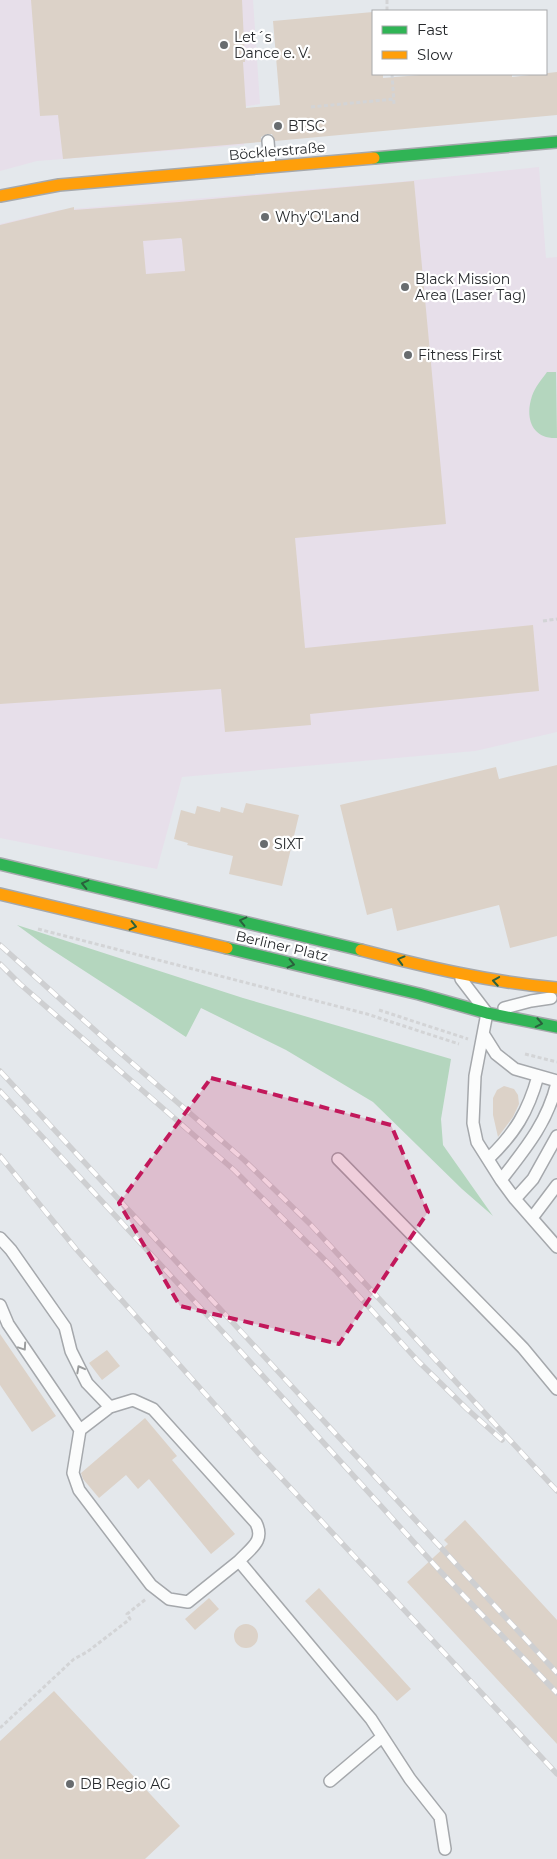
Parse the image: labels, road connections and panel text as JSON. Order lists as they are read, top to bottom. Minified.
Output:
{"streets":{"main road":["Böcklerstraße","Berliner Platz"]},"places":["Let´s Dance e. V.","BTSC","Why'O'Land","Black Mission Area (Laser Tag)","Fitness First","SIXT","DB Regio AG"],"legend":["Fast","Slow"]}
